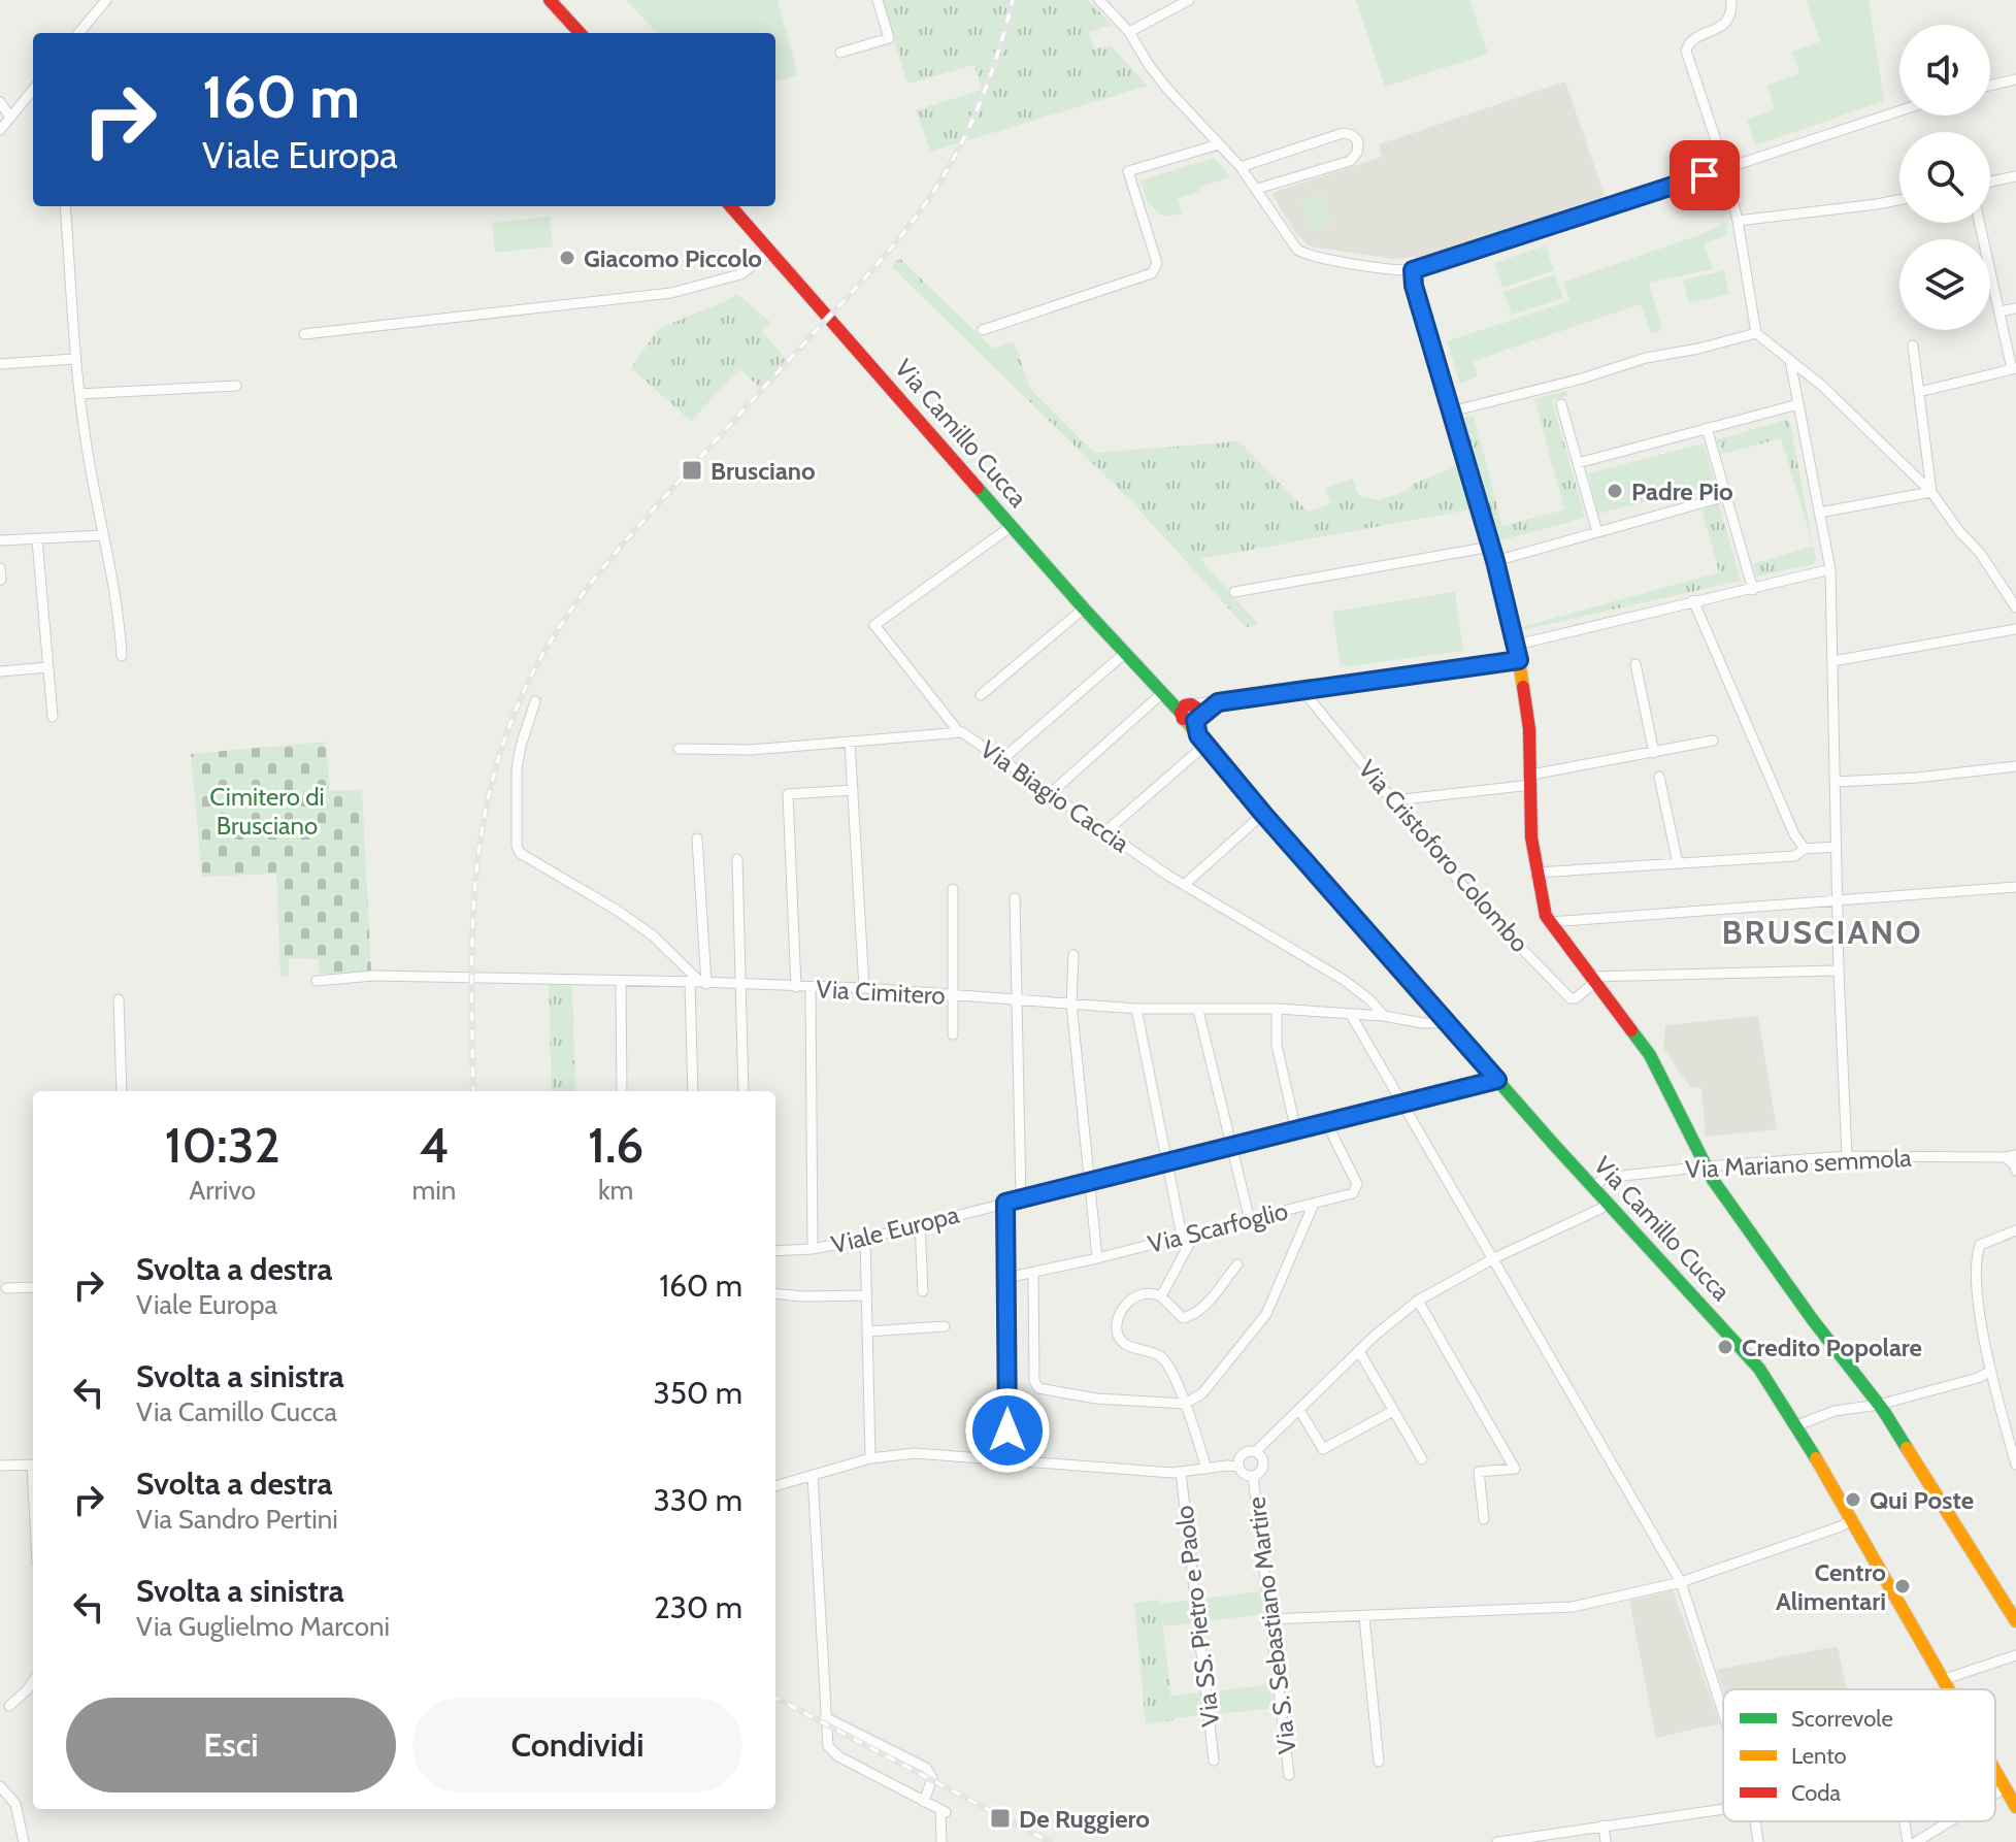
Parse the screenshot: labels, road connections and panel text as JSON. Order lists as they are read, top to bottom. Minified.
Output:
{"streets":{"street":["Via Camillo Cucca","Via Biagio Caccia","Via Cristoforo Colombo","Via Cimitero","Via Mariano semmola","Via Scarfoglio","Viale Europa","Via SS. Pietro e Paolo","Via S. Sebastiano Martire"]},"crossings":[["Via Camillo Cucca","Via Cimitero"],["Via Camillo Cucca","Via Mariano semmola"],["Via Camillo Cucca","Viale Europa"],["Via Biagio Caccia","Via Cimitero"],["Via Scarfoglio","Viale Europa"]],"districts":["BRUSCIANO"],"parks":["Cimitero di Brusciano"],"places":{"other":["Giacomo Piccolo","Padre Pio","Credito Popolare","Qui Poste","Centro Alimentari"],"transit":["Brusciano","De Ruggiero"]},"legend":["Scorrevole","Lento","Coda"],"page":{"turn":["160 m","Viale Europa"],"eta":["10:32","Arrivo","4","min","1.6","km"],"list":[{"name":"Svolta a destra","note":"Viale Europa","value":"160 m"},{"name":"Svolta a sinistra","note":"Via Camillo Cucca","value":"350 m"},{"name":"Svolta a destra","note":"Via Sandro Pertini","value":"330 m"},{"name":"Svolta a sinistra","note":"Via Guglielmo Marconi","value":"230 m"}],"buttons":["Esci","Condividi"]}}
